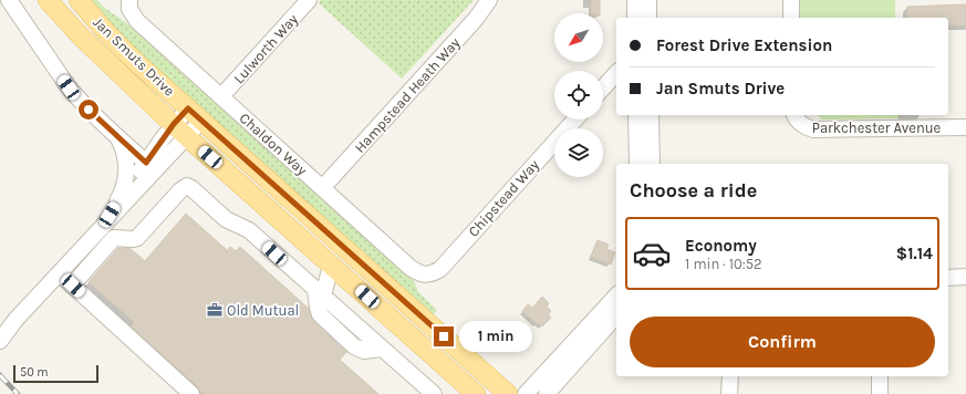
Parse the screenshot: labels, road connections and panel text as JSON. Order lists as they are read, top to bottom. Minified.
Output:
{"streets":{"main road":["Jan Smuts Drive"],"street":["Lulworth Way","Hampstead Heath Way","Parkchester Avenue","Chaldon Way","Chipstead Way"]},"crossings":[["Lulworth Way","Chaldon Way"],["Hampstead Heath Way","Chaldon Way"],["Chaldon Way","Chipstead Way"]],"places":{"office":["Old Mutual"]},"scale_bar":"50 m","north":"bottom left","page":{"banner":["Forest Drive Extension","Jan Smuts Drive"],"heading":"Choose a ride","list":[{"name":"Economy","note":"1 min · 10:52","value":"$1.14"}],"buttons":"Confirm","bubble":"1 min","scale":"50 m"}}
